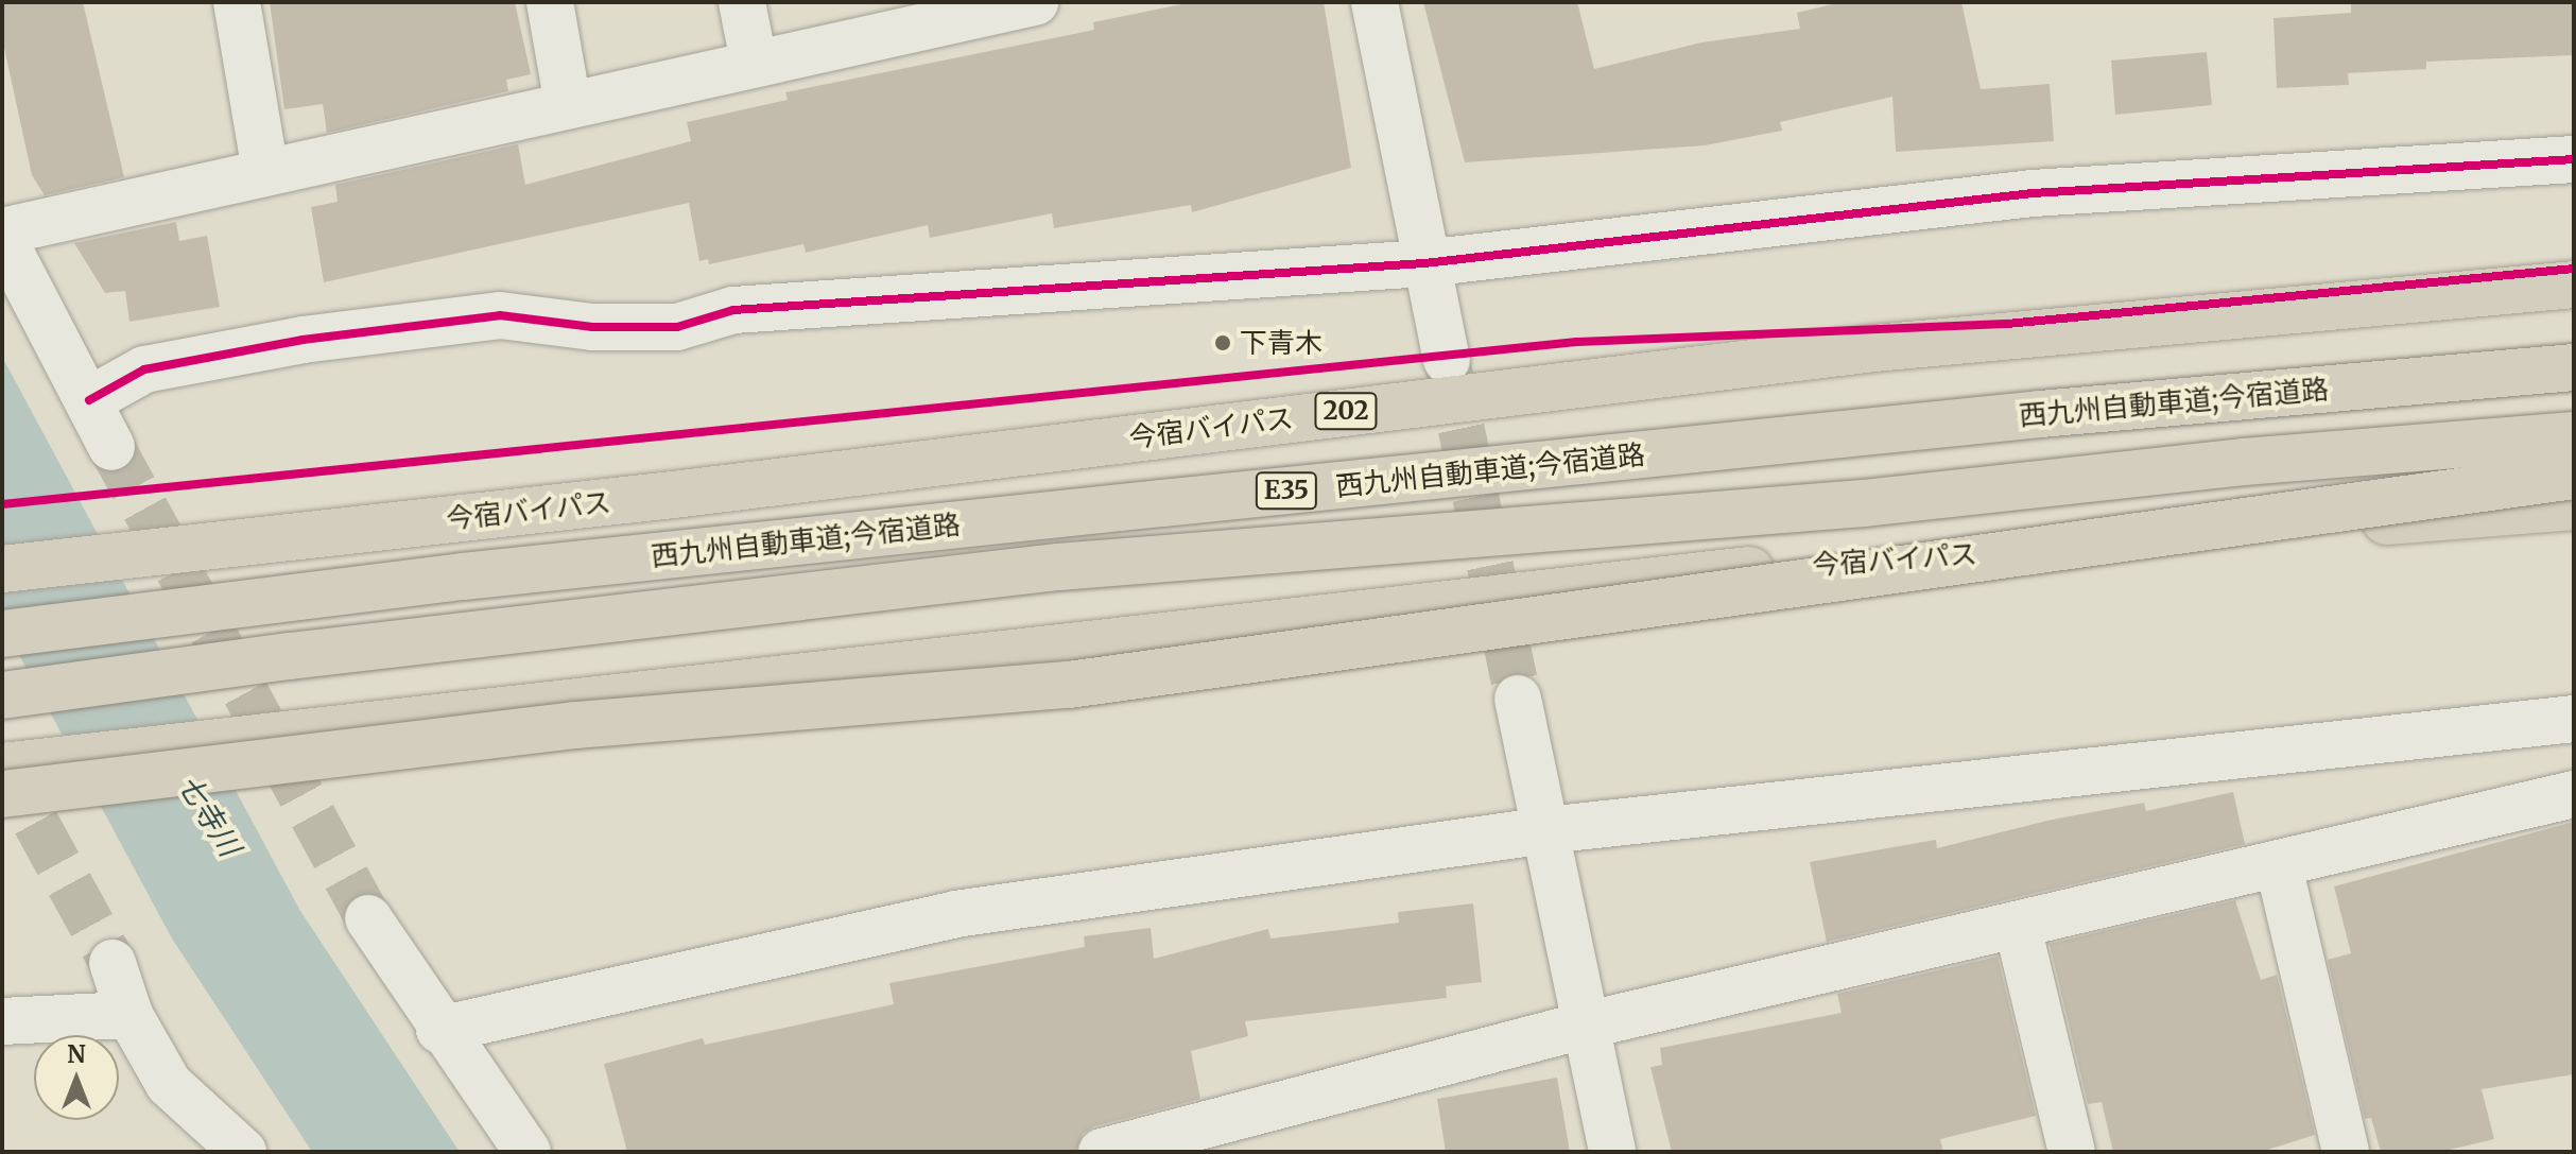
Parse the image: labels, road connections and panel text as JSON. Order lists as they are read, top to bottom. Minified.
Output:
{"streets":{"highway":["西九州自動車道;今宿道路","202","今宿バイパス","E35"]},"water":["七寺川"],"places":["下青木"],"north":"top"}
